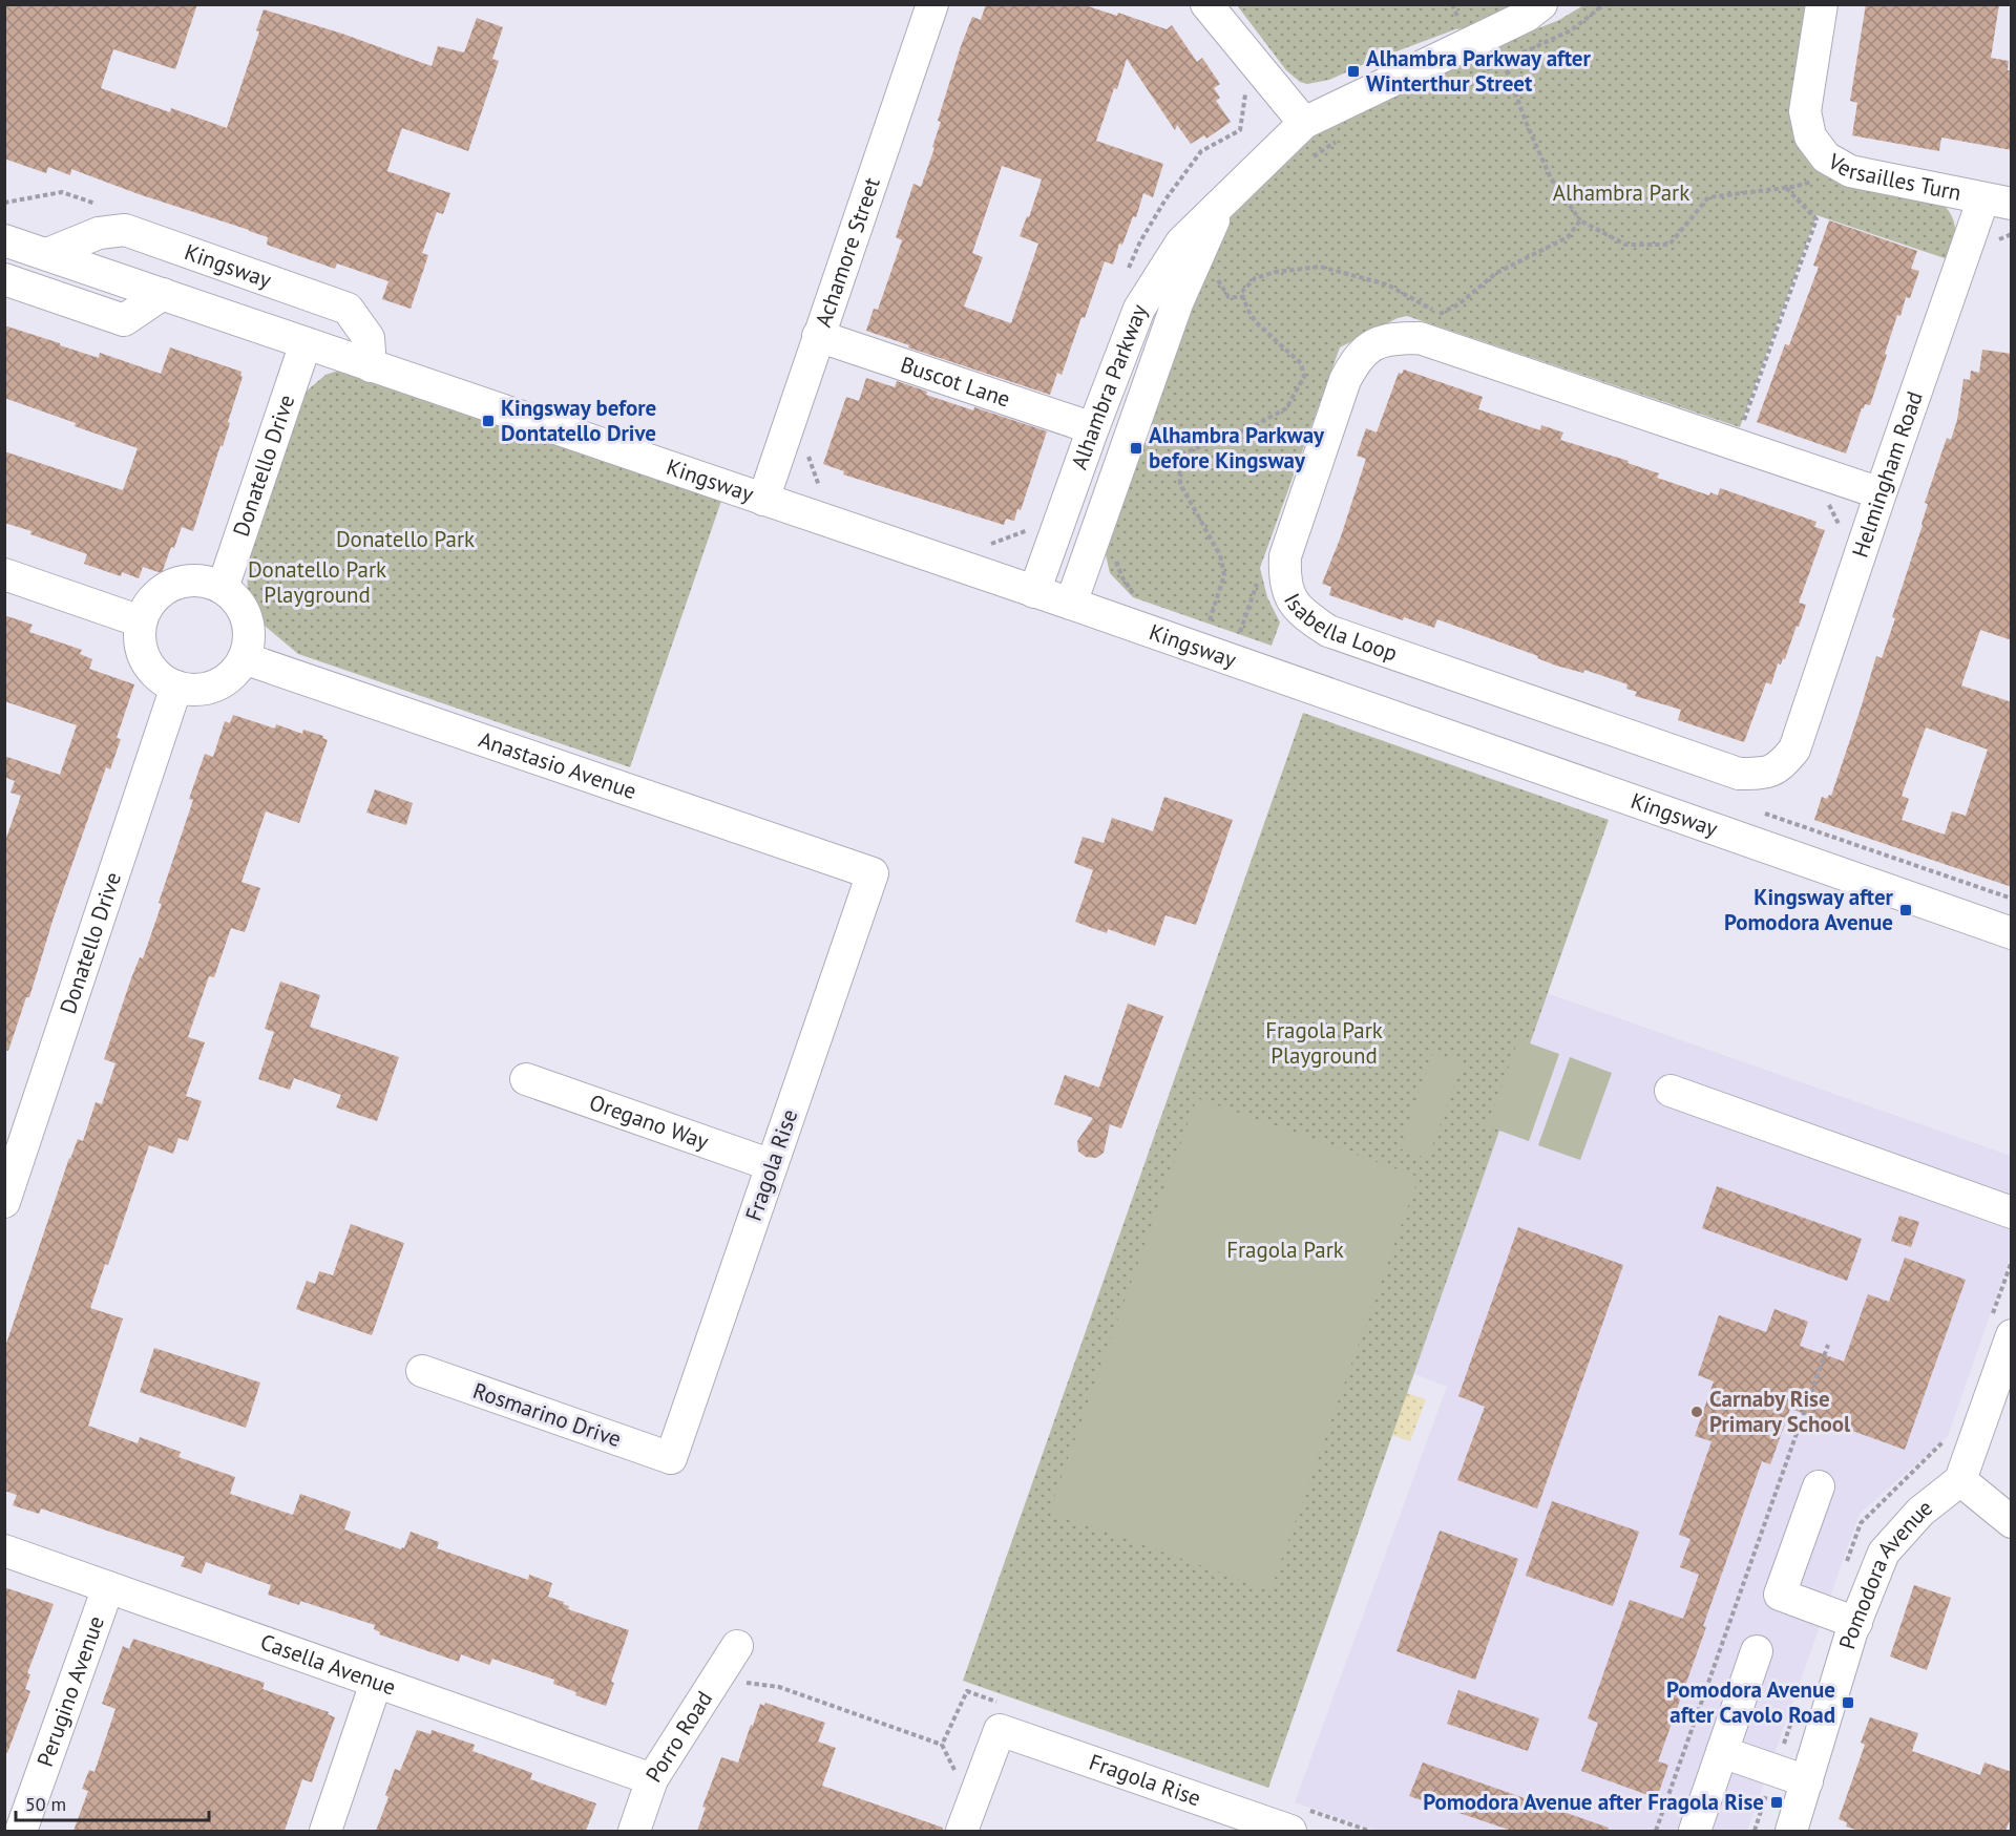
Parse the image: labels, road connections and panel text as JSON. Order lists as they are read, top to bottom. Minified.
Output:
{"streets":{"street":["Versailles Turn","Achamore Street","Kingsway","Buscot Lane","Alhambra Parkway","Donatello Drive","Helmingham Road","Isabella Loop","Anastasio Avenue","Oregano Way","Fragola Rise","Rosmarino Drive","Pomodora Avenue","Casella Avenue","Perugino Avenue","Porro Road"]},"crossings":[["Versailles Turn","Helmingham Road"],["Achamore Street","Kingsway"],["Achamore Street","Buscot Lane"],["Kingsway","Alhambra Parkway"],["Kingsway","Donatello Drive"],["Buscot Lane","Alhambra Parkway"],["Donatello Drive","Anastasio Avenue"],["Helmingham Road","Isabella Loop"],["Anastasio Avenue","Fragola Rise"],["Oregano Way","Fragola Rise"],["Fragola Rise","Rosmarino Drive"],["Casella Avenue","Perugino Avenue"],["Casella Avenue","Porro Road"]],"parks":["Alhambra Park","Donatello Park","Donatello Park Playground","Fragola Park Playground","Fragola Park"],"places":{"transit":["Alhambra Parkway after Winterthur Street","Kingsway before Dontatello Drive","Alhambra Parkway before Kingsway","Kingsway after Pomodora Avenue","Pomodora Avenue after Cavolo Road","Pomodora Avenue after Fragola Rise"],"other":["Carnaby Rise Primary School"]},"scale_bar":"50 m"}
